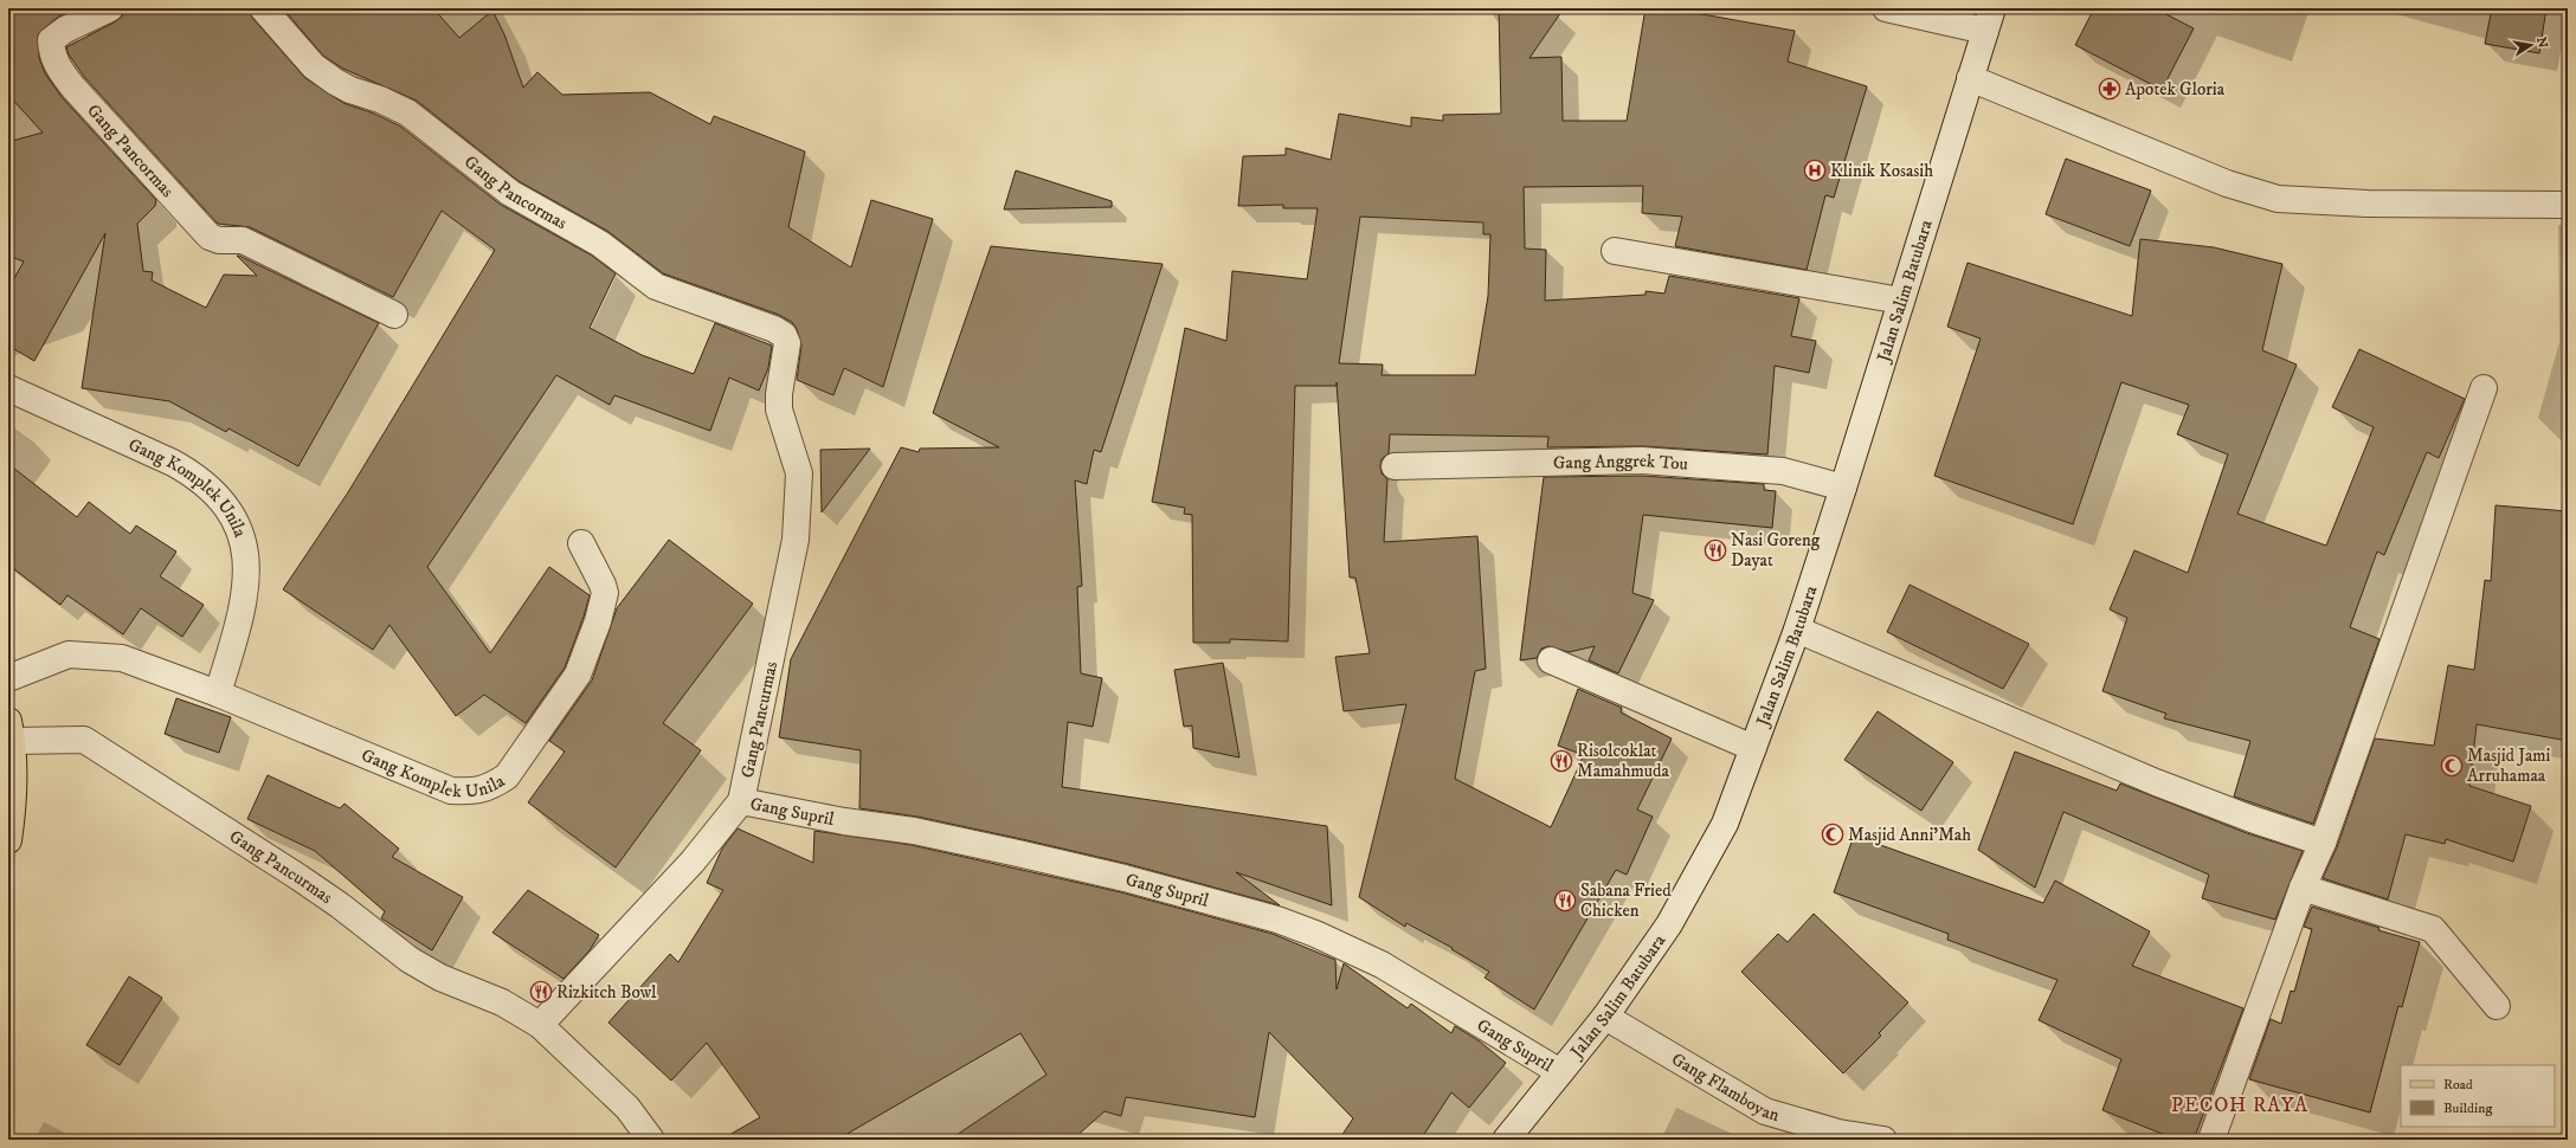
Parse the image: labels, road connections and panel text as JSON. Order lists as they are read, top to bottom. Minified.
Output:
{"streets":{"street":["Gang Pancormas","Jalan Salim Batubara","Gang Anggrek Tou","Gang Komplek Unila","Gang Pancurmas","Gang Supril","Gang Flamboyan"]},"crossings":[["Gang Pancormas","Gang Pancurmas"],["Jalan Salim Batubara","Gang Anggrek Tou"],["Jalan Salim Batubara","Gang Supril"],["Jalan Salim Batubara","Gang Flamboyan"],["Gang Pancurmas","Gang Supril"]],"districts":["PECOH RAYA"],"places":{"pharmacy":["Apotek Gloria"],"hospital":["Klinik Kosasih"],"restaurant":["Nasi Goreng Dayat","Risolcoklat Mamahmuda","Sabana Fried Chicken","Rizkitch Bowl"],"mosque":["Masjid Jami Arruhamaa","Masjid Anni'Mah"]},"legend":["Road","Building"],"north":"right"}
